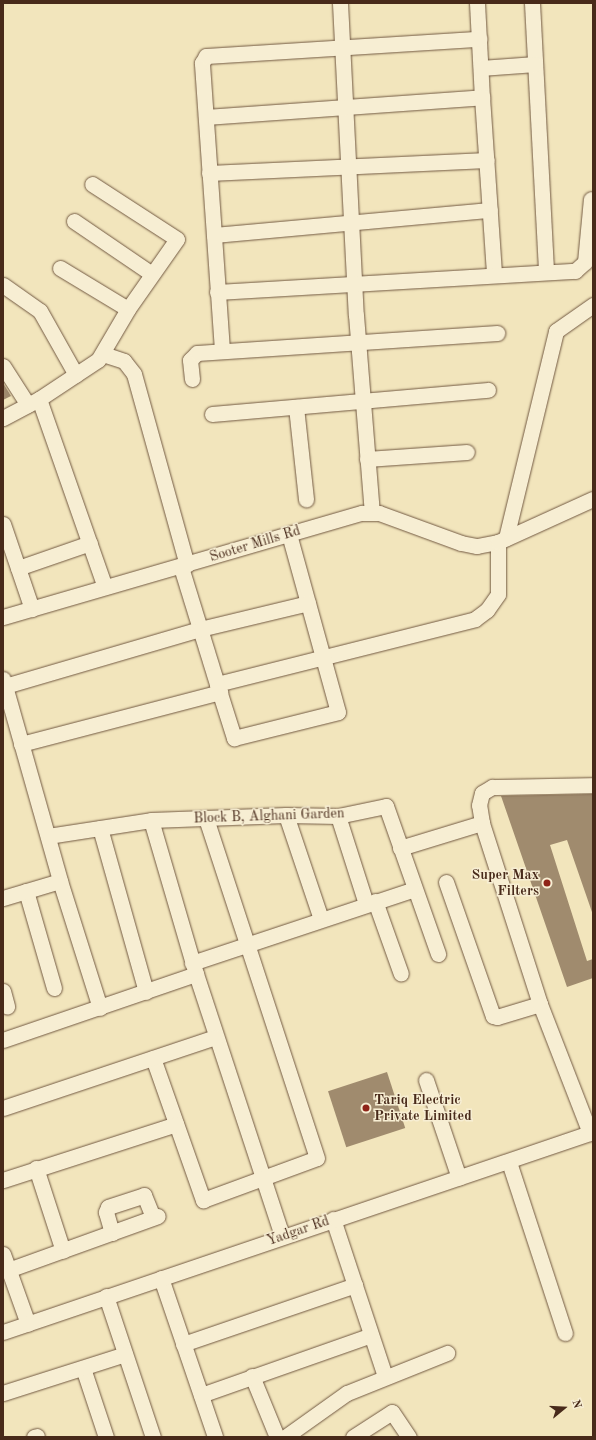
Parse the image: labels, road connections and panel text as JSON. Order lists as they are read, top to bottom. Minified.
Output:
{"streets":{"street":["Sooter Mills Rd","Block B, Alghani Garden","Yadgar Rd"]},"places":["Super Max Filters","Tariq Electric Private Limited"],"north":"right"}
